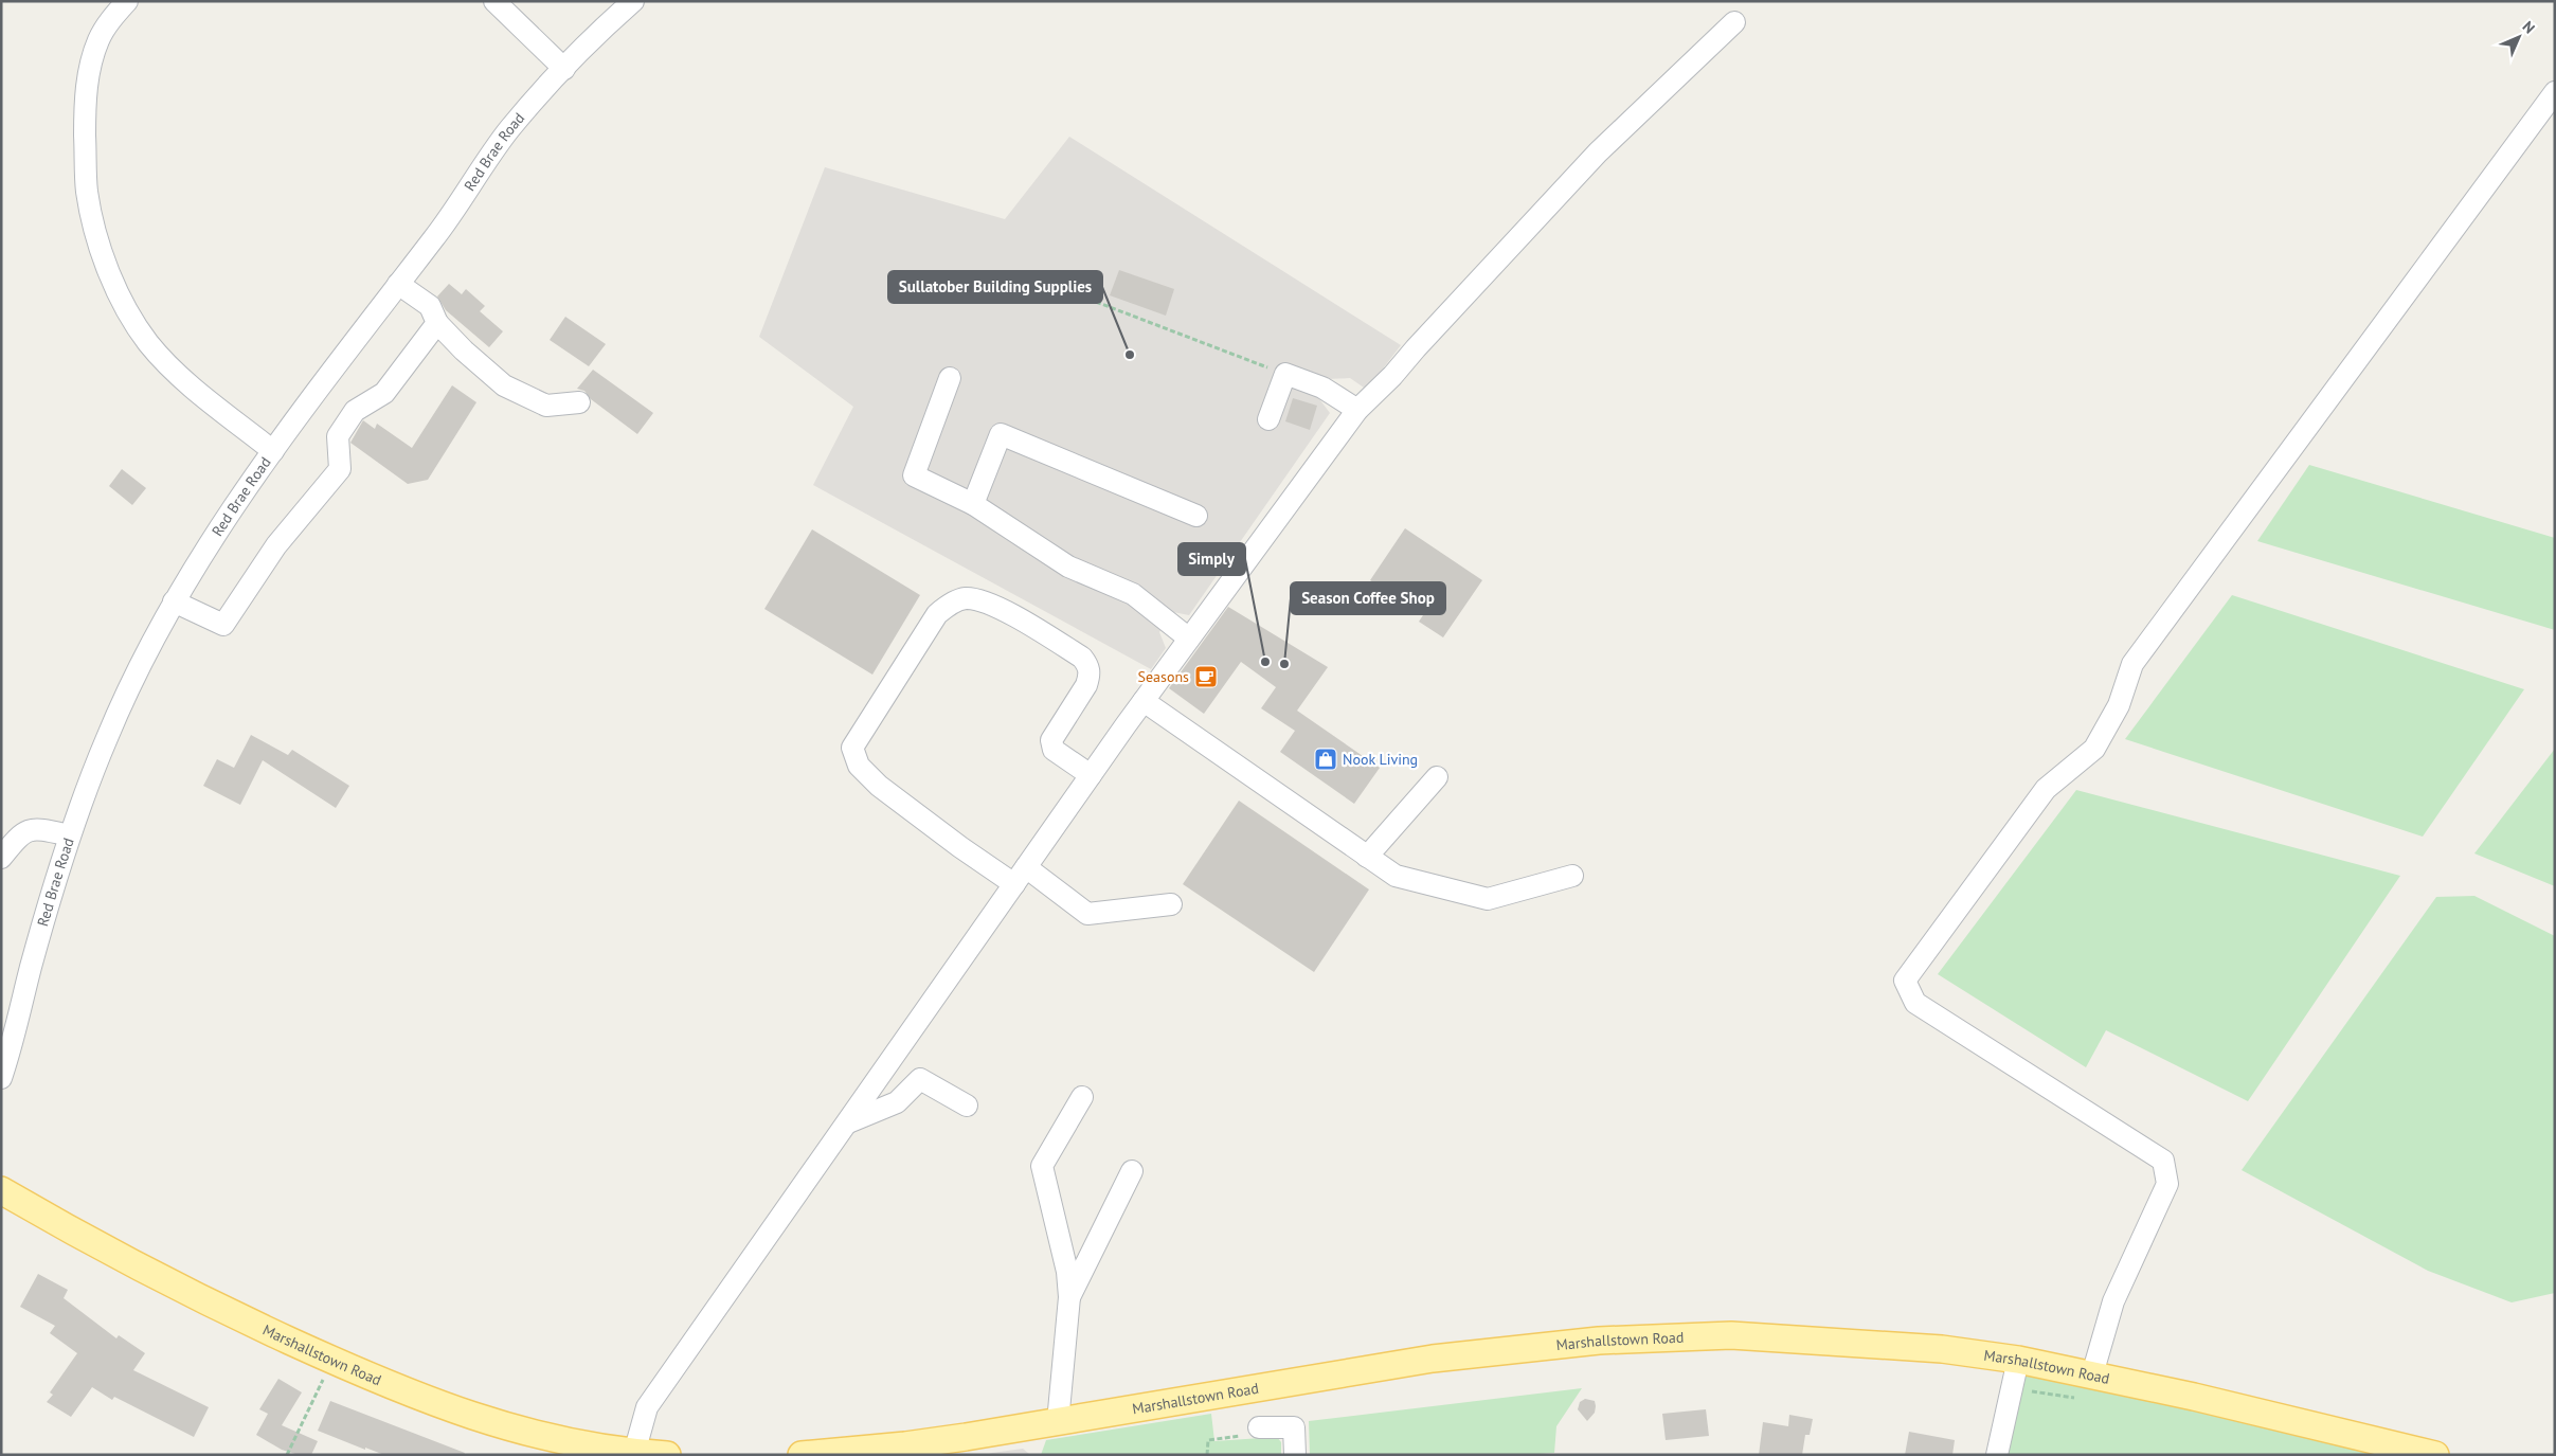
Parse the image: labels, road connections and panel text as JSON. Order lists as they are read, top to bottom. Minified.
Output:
{"streets":{"main road":["Marshallstown Road"],"street":["Red Brae Road"]},"places":{"other":["Sullatober Building Supplies","Simply","Season Coffee Shop"],"cafe":["Seasons"],"shop":["Nook Living"]},"north":"top right"}
